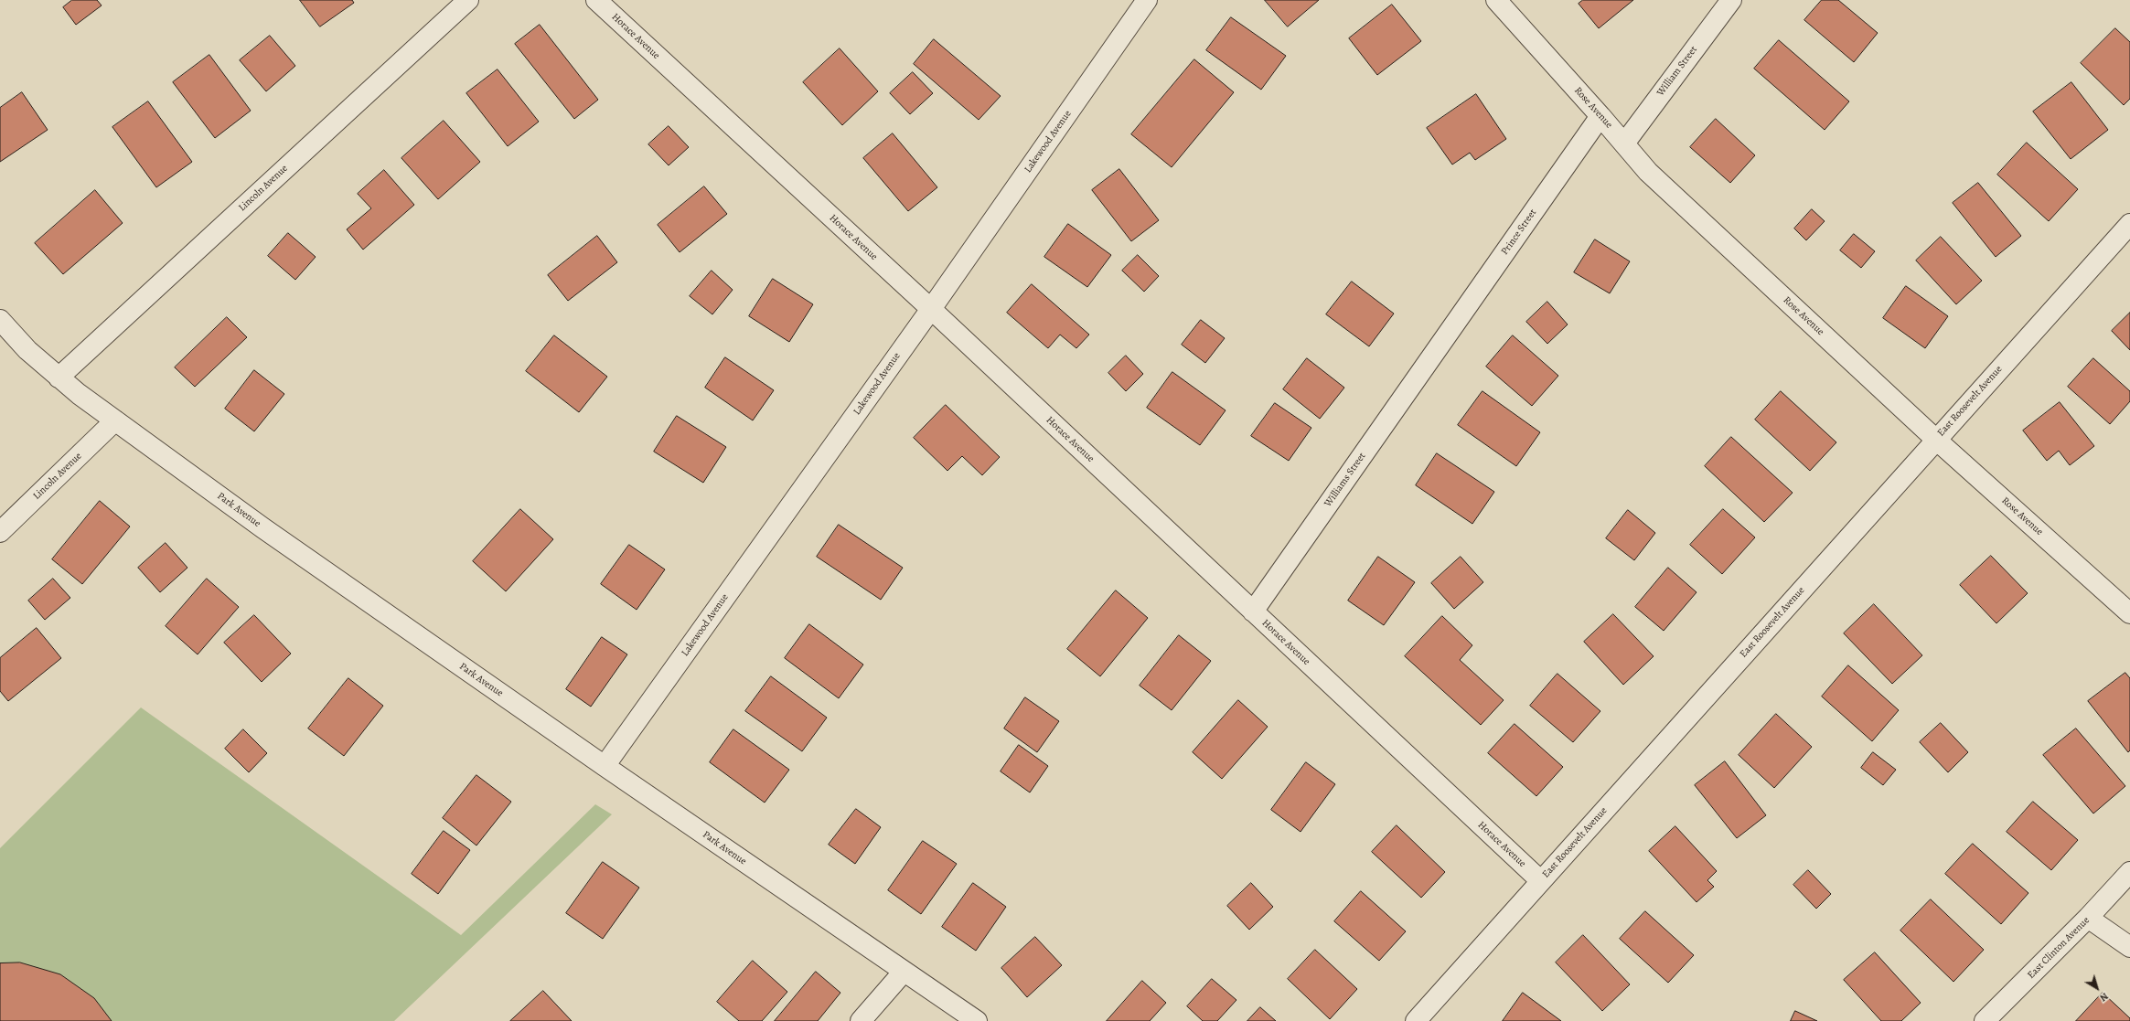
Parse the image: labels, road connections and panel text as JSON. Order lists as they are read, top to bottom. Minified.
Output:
{"streets":{"street":["Horace Avenue","William Street","Rose Avenue","Lakewood Avenue","Lincoln Avenue","Prince Street","East Roosevelt Avenue","Williams Street","Park Avenue","East Clinton Avenue"]},"crossings":[["Horace Avenue","Lakewood Avenue"],["Horace Avenue","East Roosevelt Avenue"],["Horace Avenue","Williams Street"],["William Street","Rose Avenue"],["Rose Avenue","Prince Street"],["Rose Avenue","East Roosevelt Avenue"],["Lakewood Avenue","Park Avenue"],["Lincoln Avenue","Park Avenue"],["Prince Street","Williams Street"]],"north":"bottom right"}
